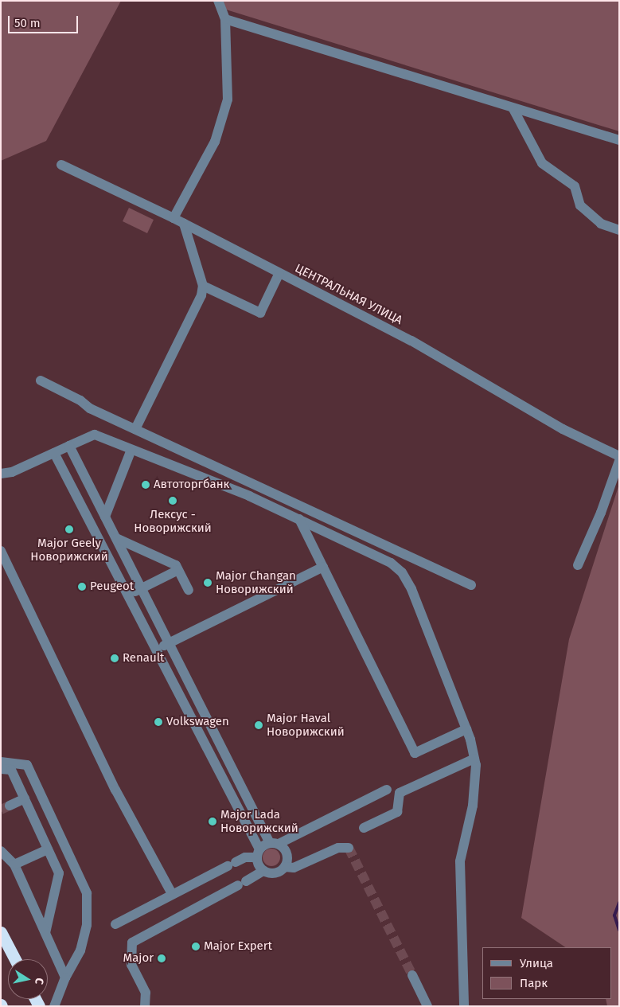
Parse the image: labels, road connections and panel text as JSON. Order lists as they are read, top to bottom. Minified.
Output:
{"streets":{"street":["ЦЕНТРАЛЬНАЯ УЛИЦА"]},"places":["Автоторгбанк","Лексус - Новорижский","Major Geely Новорижский","Major Changan Новорижский","Peugeot","Renault","Volkswagen","Major Haval Новорижский","Major Lada Новорижский","Major Expert","Major"],"legend":["Улица","Парк"],"scale_bar":"50 m","north":"right"}
